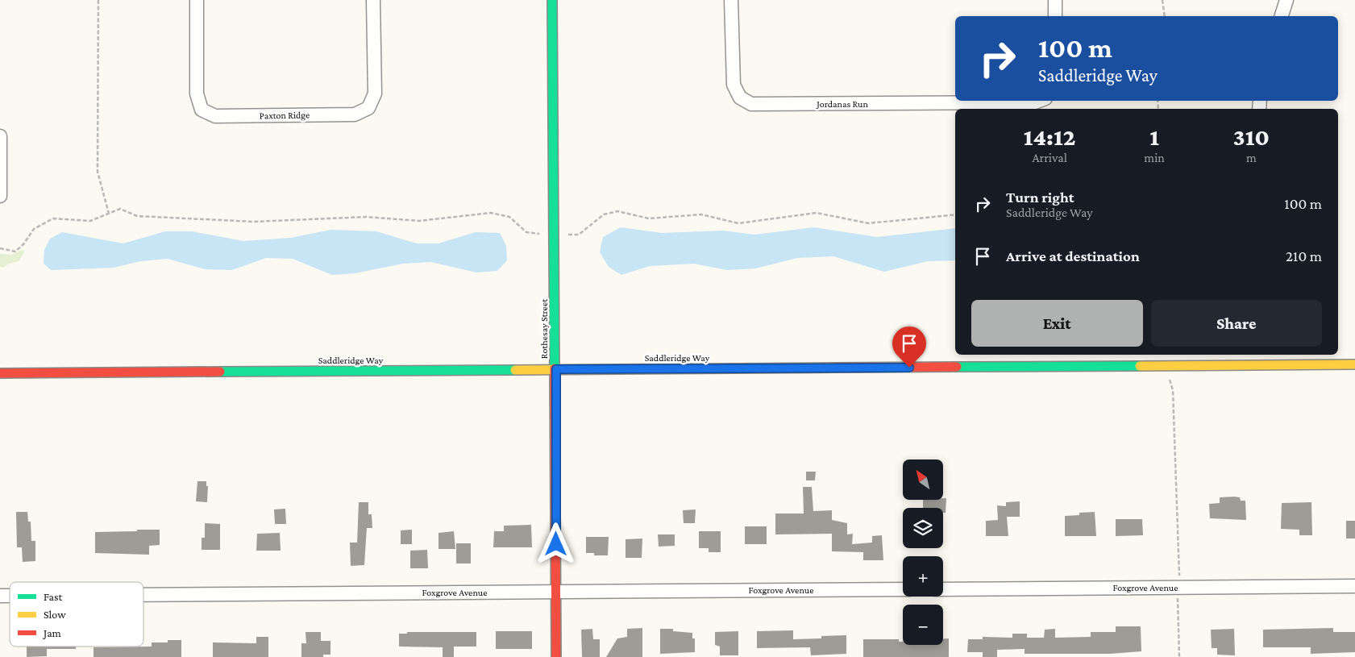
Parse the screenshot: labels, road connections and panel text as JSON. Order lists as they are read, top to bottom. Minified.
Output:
{"streets":{"street":["Jordanas Run","Paxton Ridge","Rothesay Street","Saddleridge Way","Foxgrove Avenue"]},"crossings":[["Rothesay Street","Saddleridge Way"],["Rothesay Street","Foxgrove Avenue"]],"legend":["Fast","Slow","Jam"],"north":"top left","page":{"turn":["100 m","Saddleridge Way"],"eta":["14:12","Arrival","1","min","310","m"],"list":[{"name":"Turn right","note":"Saddleridge Way","value":"100 m"},{"name":"Arrive at destination","value":"210 m"}],"buttons":["Exit","Share"],"map_buttons":["+","−"]}}
